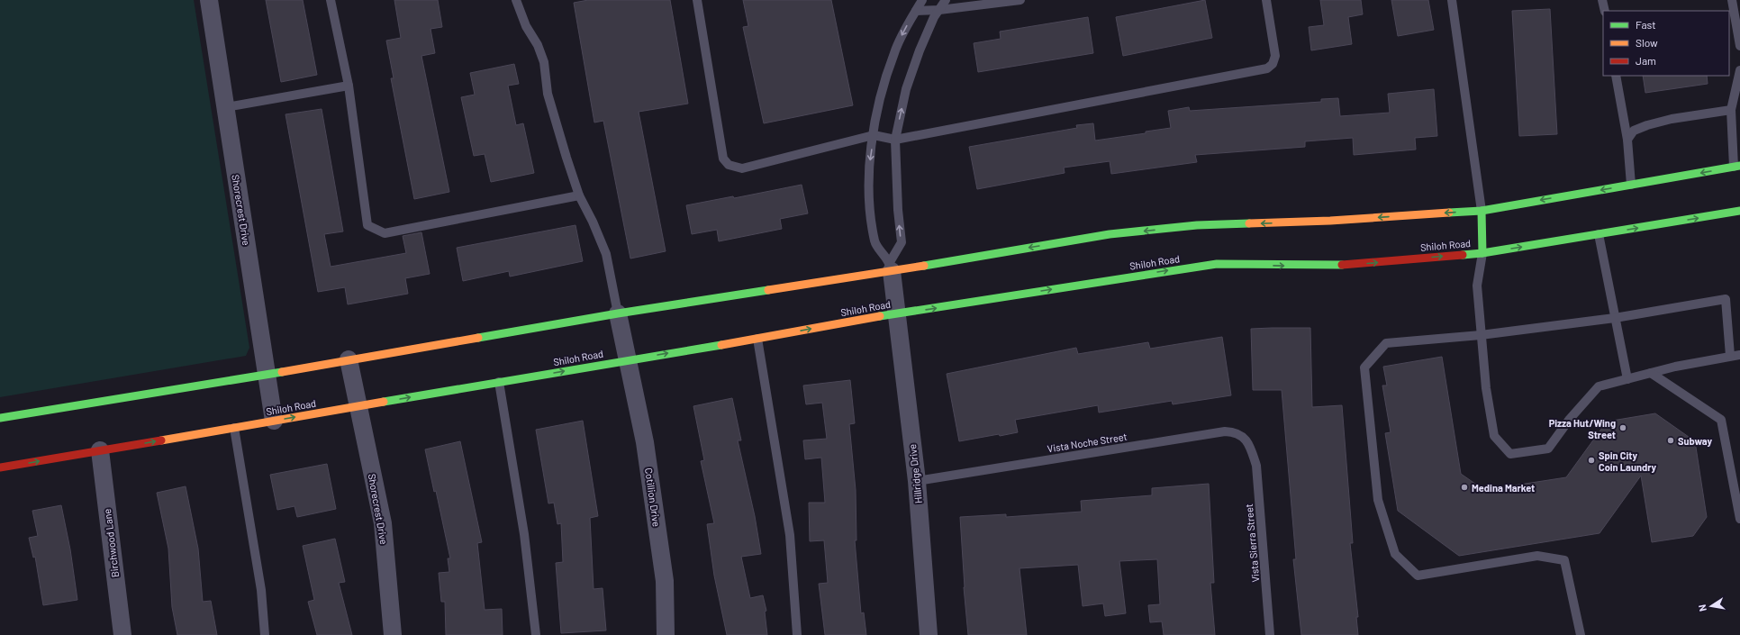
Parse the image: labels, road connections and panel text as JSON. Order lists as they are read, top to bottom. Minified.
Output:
{"streets":{"main road":["Shiloh Road"],"street":["Shorecrest Drive","Hillridge Drive","Cotillion Drive","Birchwood Lane"],"lane":["Vista Noche Street","Vista Sierra Street"]},"crossings":[["Shorecrest Drive","Shiloh Road"],["Shiloh Road","Hillridge Drive"],["Shiloh Road","Cotillion Drive"],["Shiloh Road","Birchwood Lane"],["Vista Noche Street","Hillridge Drive"],["Vista Noche Street","Vista Sierra Street"]],"places":["Pizza Hut/Wing Street","Subway","Spin City Coin Laundry","Medina Market"],"legend":["Fast","Slow","Jam"],"north":"left"}
